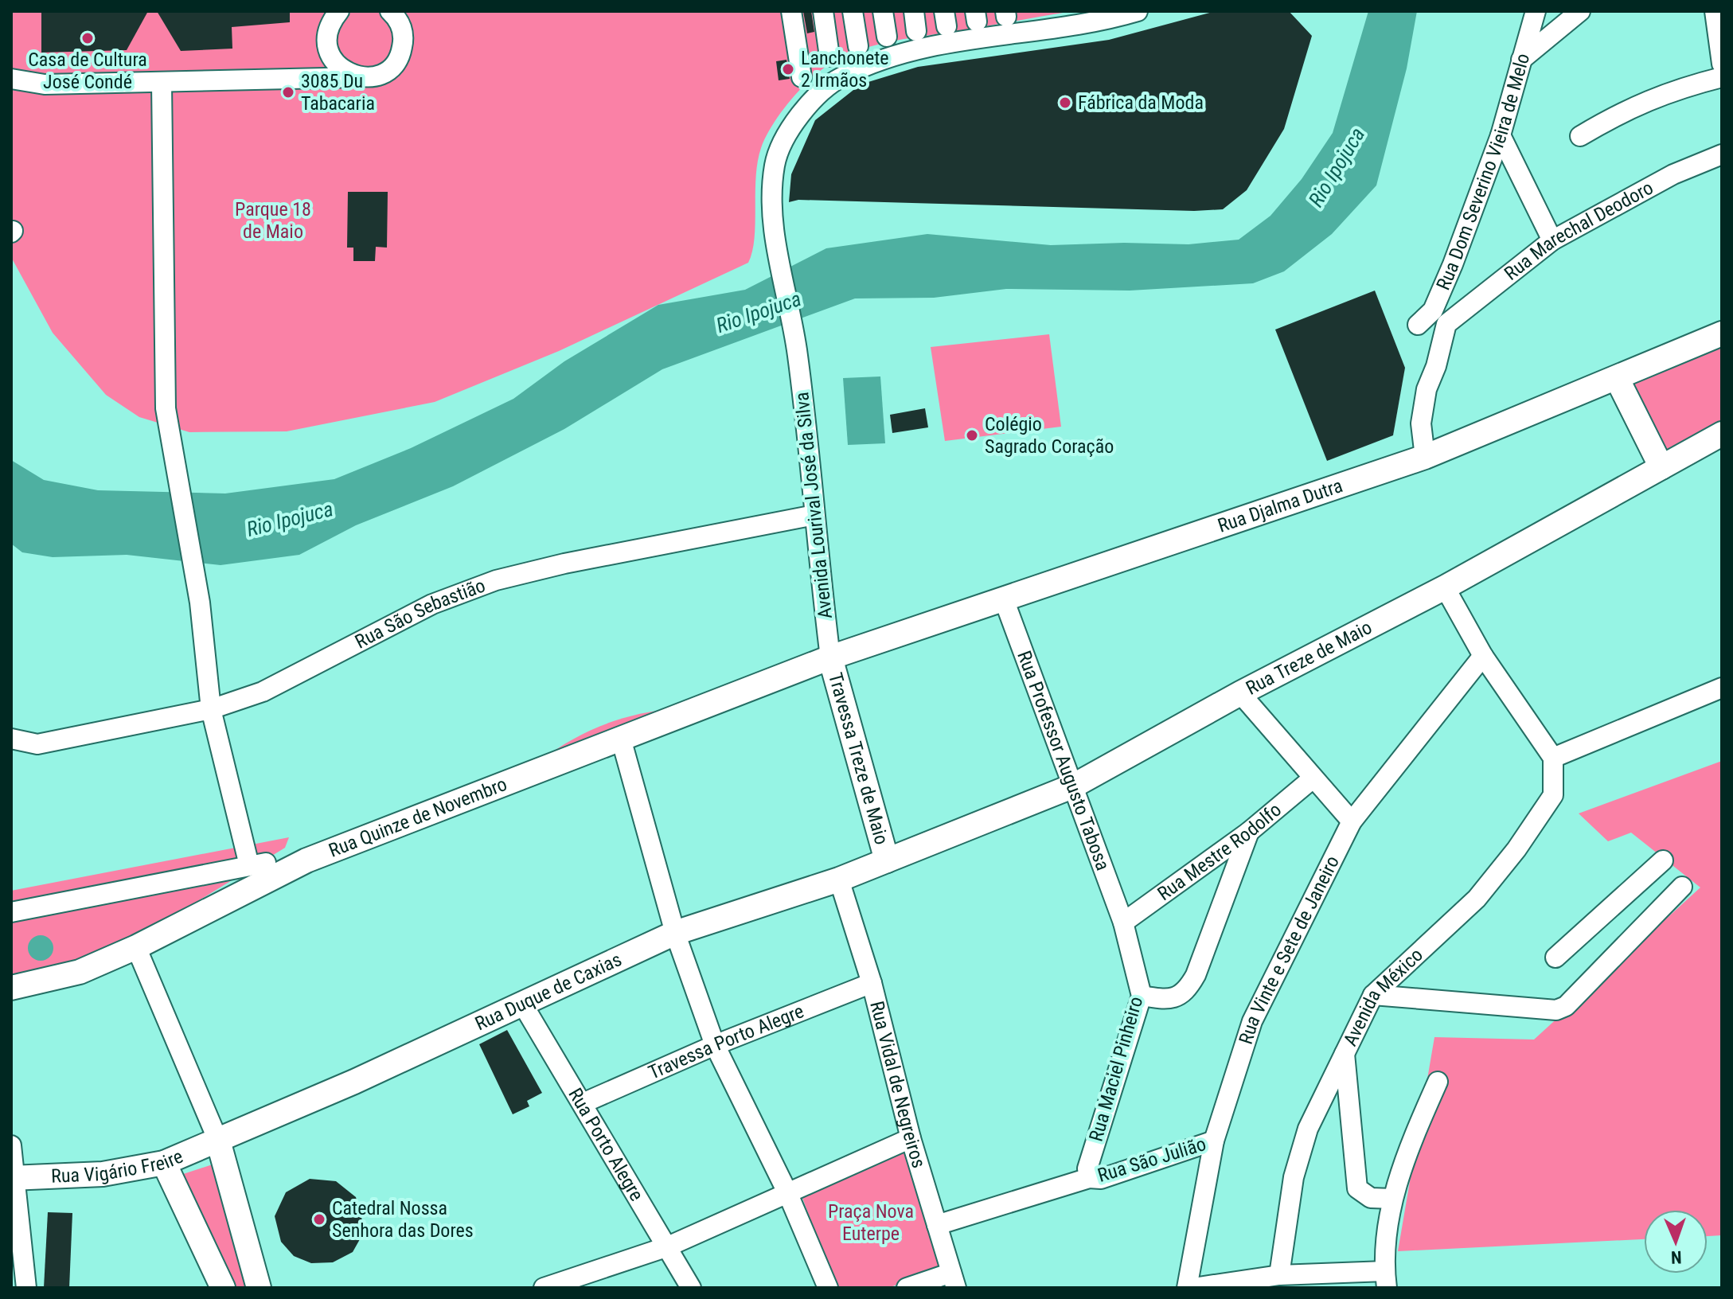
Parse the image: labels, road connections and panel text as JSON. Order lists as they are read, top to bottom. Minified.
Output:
{"streets":{"main road":["Rua Djalma Dutra","Rua Treze de Maio","Travessa Treze de Maio","Rua Quinze de Novembro","Rua Duque de Caxias","Rua Vigário Freire"],"street":["Rua Dom Severino Vieira de Melo","Rua Marechal Deodoro","Avenida Lourival José da Silva","Rua São Sebastião","Rua Professor Augusto Tabosa","Rua Mestre Rodolfo","Rua Vinte e Sete de Janeiro","Avenida México","Travessa Porto Alegre","Rua Maciel Pinheiro","Rua Vidal de Negreiros","Rua Porto Alegre","Rua São Julião"]},"crossings":[["Rua Marechal Deodoro","Rua Djalma Dutra"],["Avenida Lourival José da Silva","Rua Djalma Dutra"],["Avenida Lourival José da Silva","Rua São Sebastião"],["Avenida Lourival José da Silva","Travessa Treze de Maio"],["Avenida Lourival José da Silva","Rua Quinze de Novembro"],["Rua Djalma Dutra","Travessa Treze de Maio"],["Rua Djalma Dutra","Rua Professor Augusto Tabosa"],["Rua Djalma Dutra","Rua Quinze de Novembro"],["Rua Treze de Maio","Travessa Treze de Maio"],["Rua Treze de Maio","Rua Professor Augusto Tabosa"],["Rua Treze de Maio","Rua Duque de Caxias"],["Travessa Treze de Maio","Rua Quinze de Novembro"],["Travessa Treze de Maio","Rua Duque de Caxias"],["Rua Professor Augusto Tabosa","Rua Mestre Rodolfo"],["Rua Professor Augusto Tabosa","Rua Maciel Pinheiro"],["Rua Mestre Rodolfo","Rua Maciel Pinheiro"],["Rua Vinte e Sete de Janeiro","Rua São Julião"],["Rua Duque de Caxias","Rua Vidal de Negreiros"],["Rua Duque de Caxias","Rua Porto Alegre"],["Rua Duque de Caxias","Rua Vigário Freire"],["Travessa Porto Alegre","Rua Vidal de Negreiros"],["Travessa Porto Alegre","Rua Porto Alegre"],["Rua Maciel Pinheiro","Rua São Julião"],["Rua Vidal de Negreiros","Rua São Julião"]],"water":["Rio Ipojuca"],"parks":["Parque 18 de Maio","Praça Nova Euterpe"],"places":["Casa de Cultura José Condé","Lanchonete 2 Irmãos","3085 Du Tabacaria","Fábrica da Moda","Colégio Sagrado Coração","Catedral Nossa Senhora das Dores"],"north":"bottom"}
